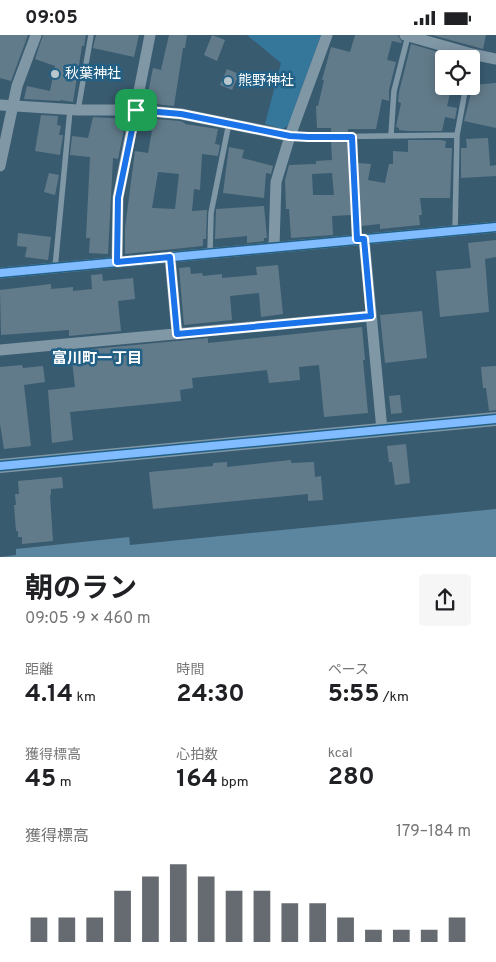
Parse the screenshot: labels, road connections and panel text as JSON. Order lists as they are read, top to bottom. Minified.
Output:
{"districts":["富川町一丁目"],"places":["秋葉神社","熊野神社"],"page":{"status":"09:05","heading":["朝のラン","09:05 · 9 × 460 m"],"stats":[["距離","4.14 km"],["時間","24:30"],["ペース","5:55 /km"],["獲得標高","45 m"],["心拍数","164 bpm"],["kcal","280"]],"chart":["獲得標高","179–184 m"]}}
